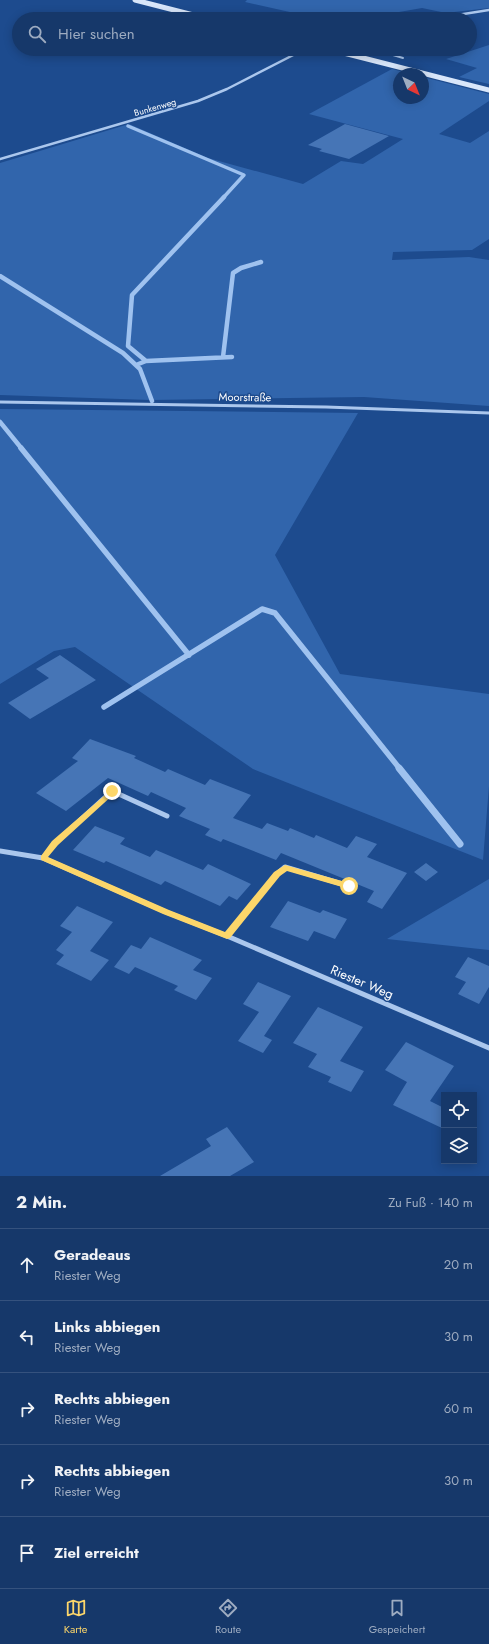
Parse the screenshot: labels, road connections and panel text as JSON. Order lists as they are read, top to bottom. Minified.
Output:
{"streets":{"street":["Bunkenweg","Moorstraße","Riester Weg"]},"north":"bottom right","page":{"search":"Hier suchen","heading":["2 Min.","Zu Fuß · 140 m"],"list":[["Geradeaus","Riester Weg","20 m"],["Links abbiegen","Riester Weg","30 m"],["Rechts abbiegen","Riester Weg","60 m"],["Rechts abbiegen","Riester Weg","30 m"],"Ziel erreicht"],"nav":["Karte","Route","Gespeichert"]}}
